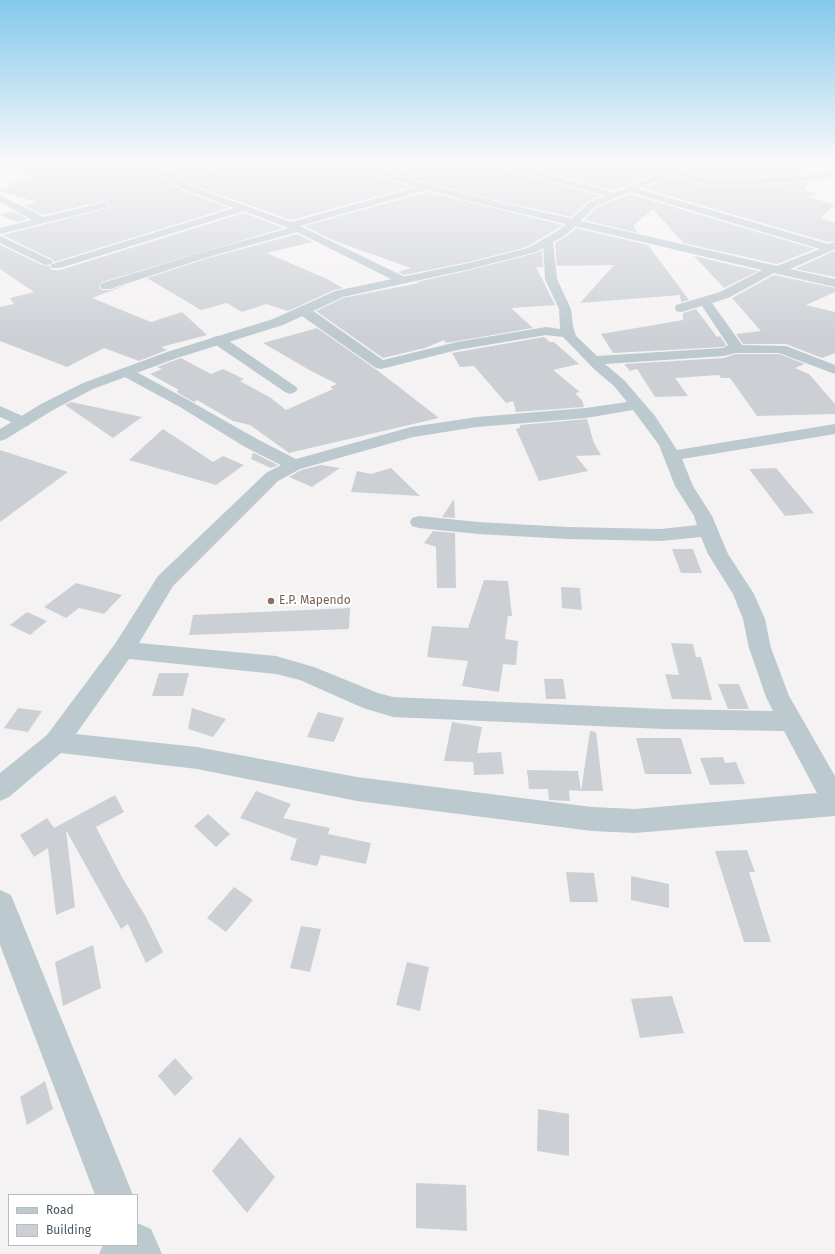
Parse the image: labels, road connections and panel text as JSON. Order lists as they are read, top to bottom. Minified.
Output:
{"places":["E.P. Mapendo"],"legend":["Road","Building"]}
